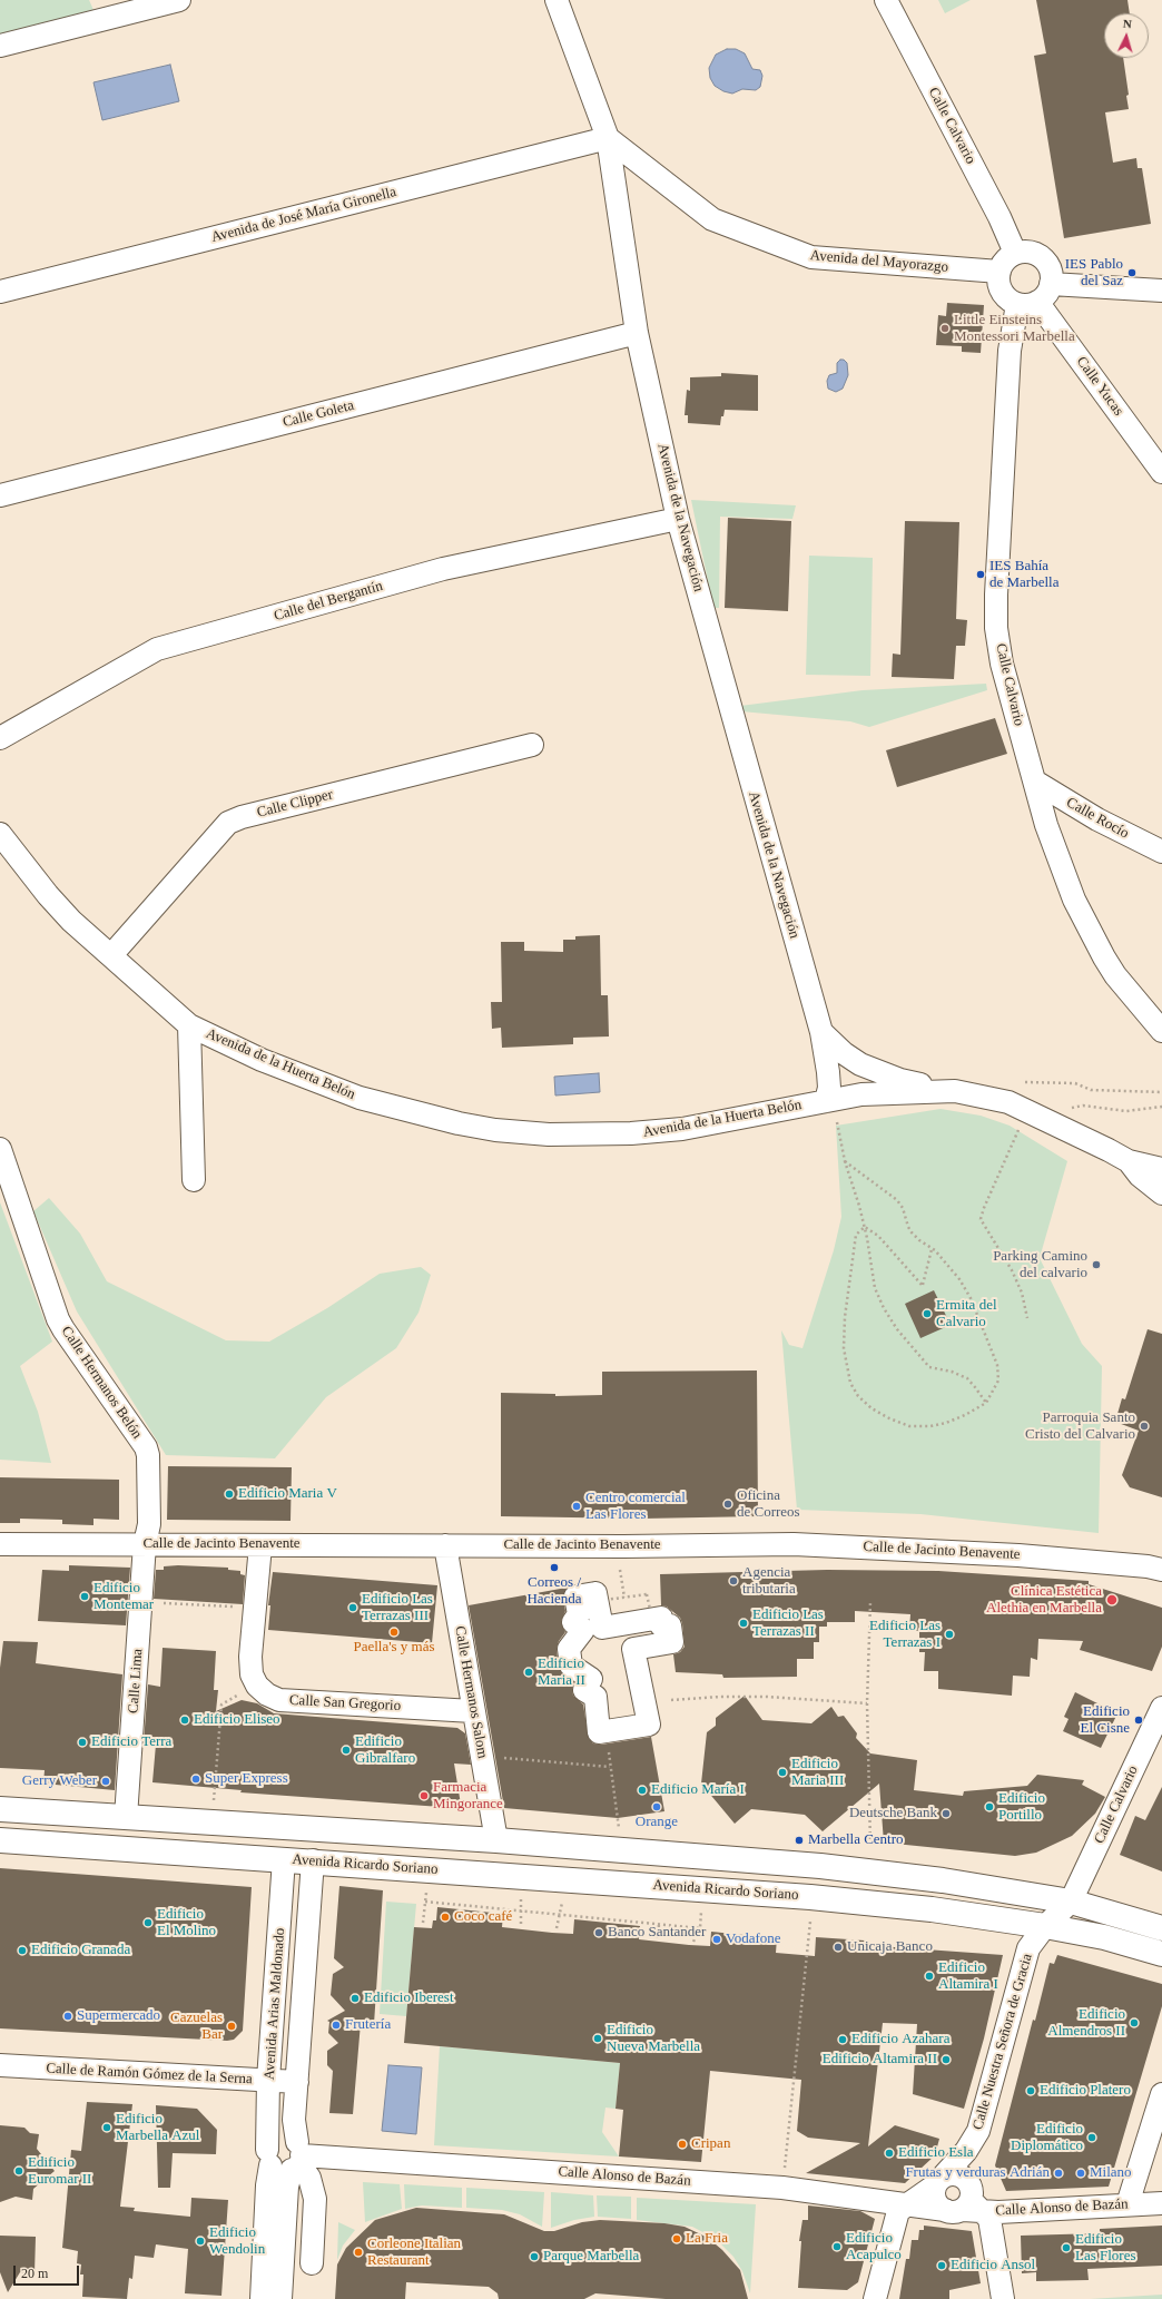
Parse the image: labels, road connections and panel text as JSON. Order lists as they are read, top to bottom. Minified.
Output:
{"streets":{"main road":["Avenida Ricardo Soriano"],"street":["Calle Calvario","Avenida de José María Gironella","Avenida del Mayorazgo","Calle Yucas","Calle Goleta","Avenida de la Navegación","Calle del Bergantín","Calle Clipper","Calle Rocío","Avenida de la Huerta Belón","Calle Hermanos Belón","Calle de Jacinto Benavente","Calle Lima","Calle Hermanos Salom","Calle San Gregorio","Avenida Arias Maldonado","Calle Nuestra Señora de Gracia","Calle de Ramón Gómez de la Serna","Calle Alonso de Bazán"]},"crossings":[["Calle Calvario","Avenida del Mayorazgo"],["Calle Calvario","Calle Yucas"],["Calle Calvario","Calle Rocío"],["Calle Calvario","Avenida Ricardo Soriano"],["Calle Calvario","Calle Nuestra Señora de Gracia"],["Avenida de José María Gironella","Avenida del Mayorazgo"],["Avenida de José María Gironella","Avenida de la Navegación"],["Avenida del Mayorazgo","Calle Yucas"],["Avenida del Mayorazgo","Avenida de la Navegación"],["Calle Goleta","Avenida de la Navegación"],["Avenida de la Navegación","Calle del Bergantín"],["Avenida de la Navegación","Avenida de la Huerta Belón"],["Calle Clipper","Avenida de la Huerta Belón"],["Calle Hermanos Belón","Calle de Jacinto Benavente"],["Calle Hermanos Belón","Calle Lima"],["Calle de Jacinto Benavente","Calle Lima"],["Calle de Jacinto Benavente","Calle Hermanos Salom"],["Calle de Jacinto Benavente","Calle San Gregorio"],["Calle Lima","Avenida Ricardo Soriano"],["Calle Hermanos Salom","Calle San Gregorio"],["Calle Hermanos Salom","Avenida Ricardo Soriano"],["Avenida Ricardo Soriano","Avenida Arias Maldonado"],["Avenida Ricardo Soriano","Calle Nuestra Señora de Gracia"],["Avenida Arias Maldonado","Calle de Ramón Gómez de la Serna"],["Avenida Arias Maldonado","Calle Alonso de Bazán"],["Calle Nuestra Señora de Gracia","Calle Alonso de Bazán"]],"places":["IES Pablo del Saz","Little Einsteins Montessori Marbella","IES Bahía de Marbella","Parking Camino del calvario","Ermita del Calvario","Parroquia Santo Cristo del Calvario","Edificio Maria V","Oficina de Correos","Centro comercial Las Flores","Correos / Hacienda","Agencia tributaria","Edificio Montemar","Clínica Estética Alethia en Marbella","Edificio Las Terrazas III","Edificio Las Terrazas II","Paella's y más","Edificio Las Terrazas I","Edificio Maria II","Edificio Eliseo","Edificio El Cisne","Edificio Terra","Edificio Gibralfaro","Edificio Maria III","Super Express","Gerry Weber","Edificio María I","Farmacia Mingorance","Orange","Edificio Portillo","Deutsche Bank","Marbella Centro","Coco café","Edificio El Molino","Banco Santander","Vodafone","Unicaja Banco","Edificio Granada","Edificio Altamira I","Edificio Iberest","Supermercado","Edificio Almendros II","Frutería","Cazuelas Bar","Edificio Nueva Marbella","Edificio Azahara","Edificio Altamira II","Edificio Platero","Edificio Marbella Azul","Edificio Diplomático","Cripan","Edificio Esla","Edificio Euromar II","Frutas y verduras Adrián","Milano","La Fria","Edificio Wendolin","Edificio Acapulco","Edificio Las Flores","Corleone Italian Restaurant","Parque Marbella","Edificio Ansol"],"scale_bar":"20 m","north":"top"}
